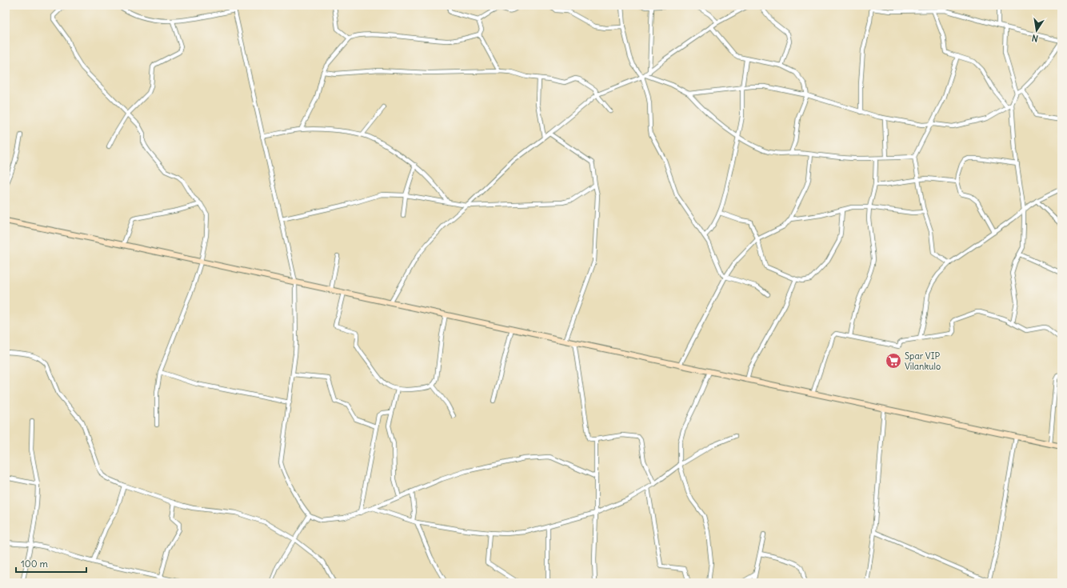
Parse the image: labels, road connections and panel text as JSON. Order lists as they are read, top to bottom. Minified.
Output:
{"places":{"supermarket":["Spar VIP Vilankulo"]},"scale_bar":"100 m","north":"bottom"}
